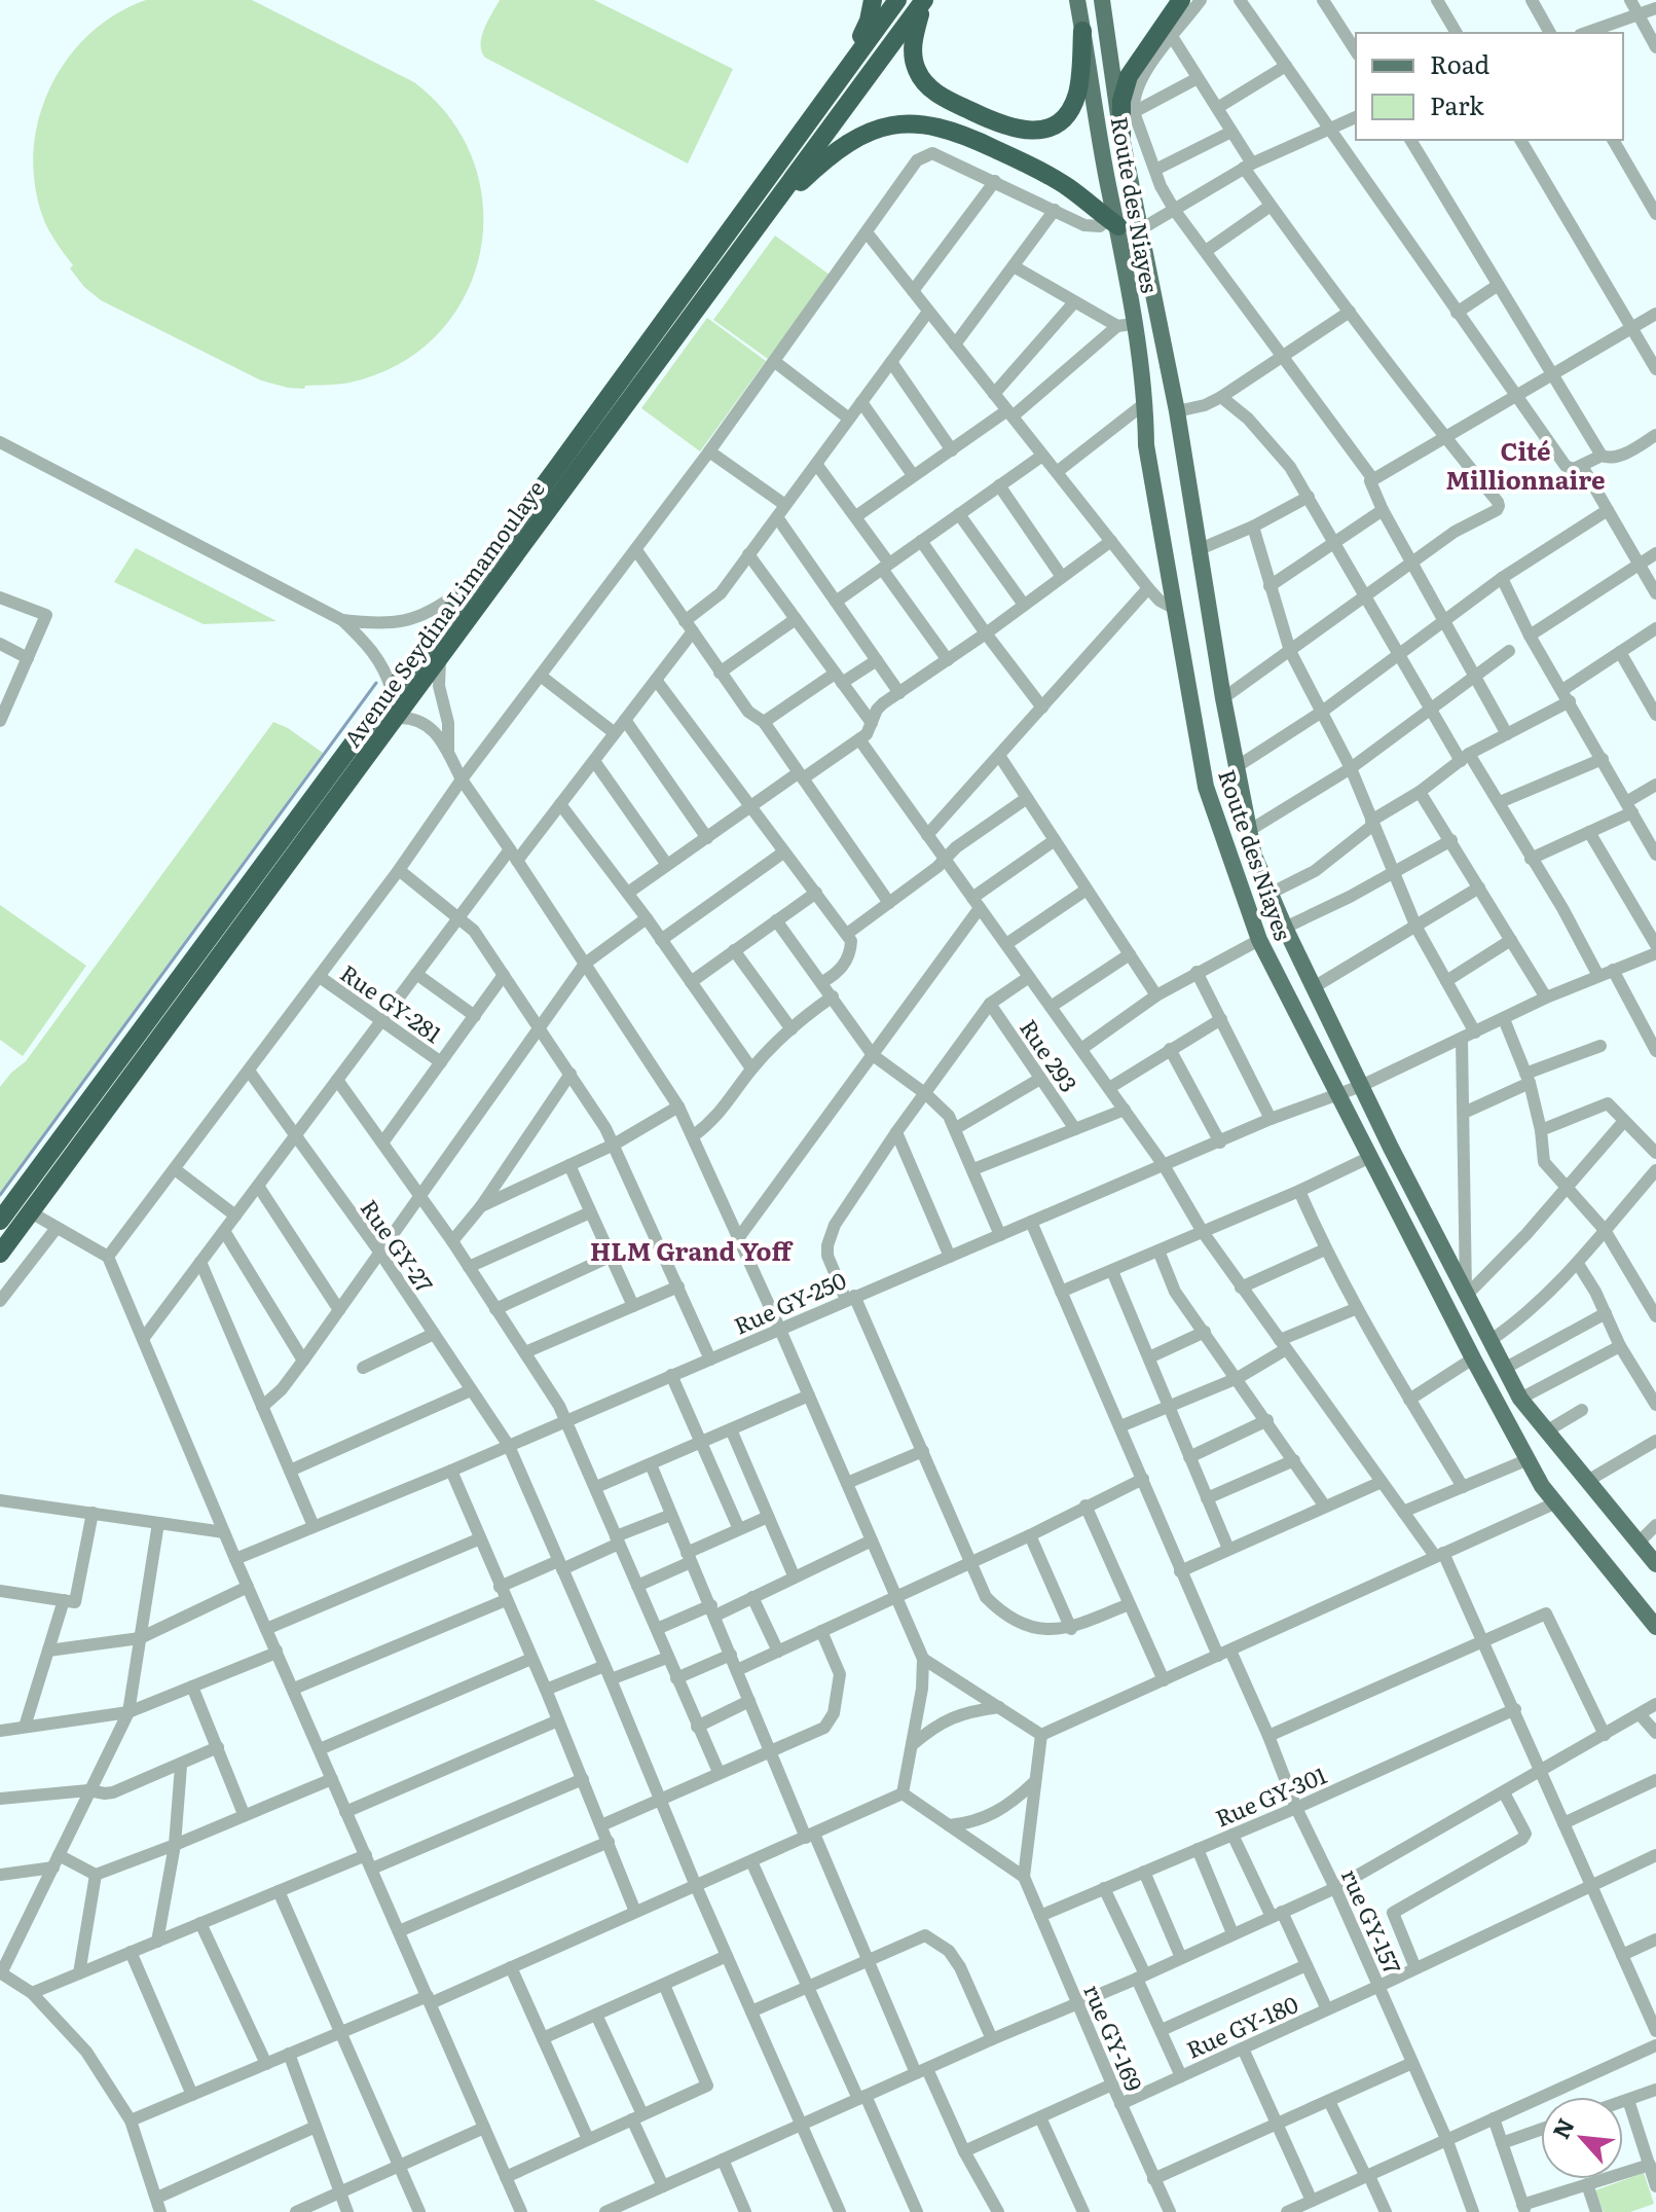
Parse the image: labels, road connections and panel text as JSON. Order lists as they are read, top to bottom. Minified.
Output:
{"streets":{"highway":["Avenue Seydina Limamoulaye"],"main road":["Route des Niayes"],"street":["Rue GY-281","Rue 293","Rue GY-27","Rue GY-250","Rue GY-301","rue GY-157","Rue GY-180","rue GY-169"]},"crossings":[["Route des Niayes","Rue GY-250"],["Rue GY-27","Rue GY-250"],["Rue GY-250","rue GY-157"],["Rue GY-301","rue GY-157"],["Rue GY-301","rue GY-169"],["rue GY-157","Rue GY-180"],["Rue GY-180","rue GY-169"]],"districts":["Cité Millionnaire","HLM Grand Yoff"],"legend":["Road","Park"],"north":"top left"}
